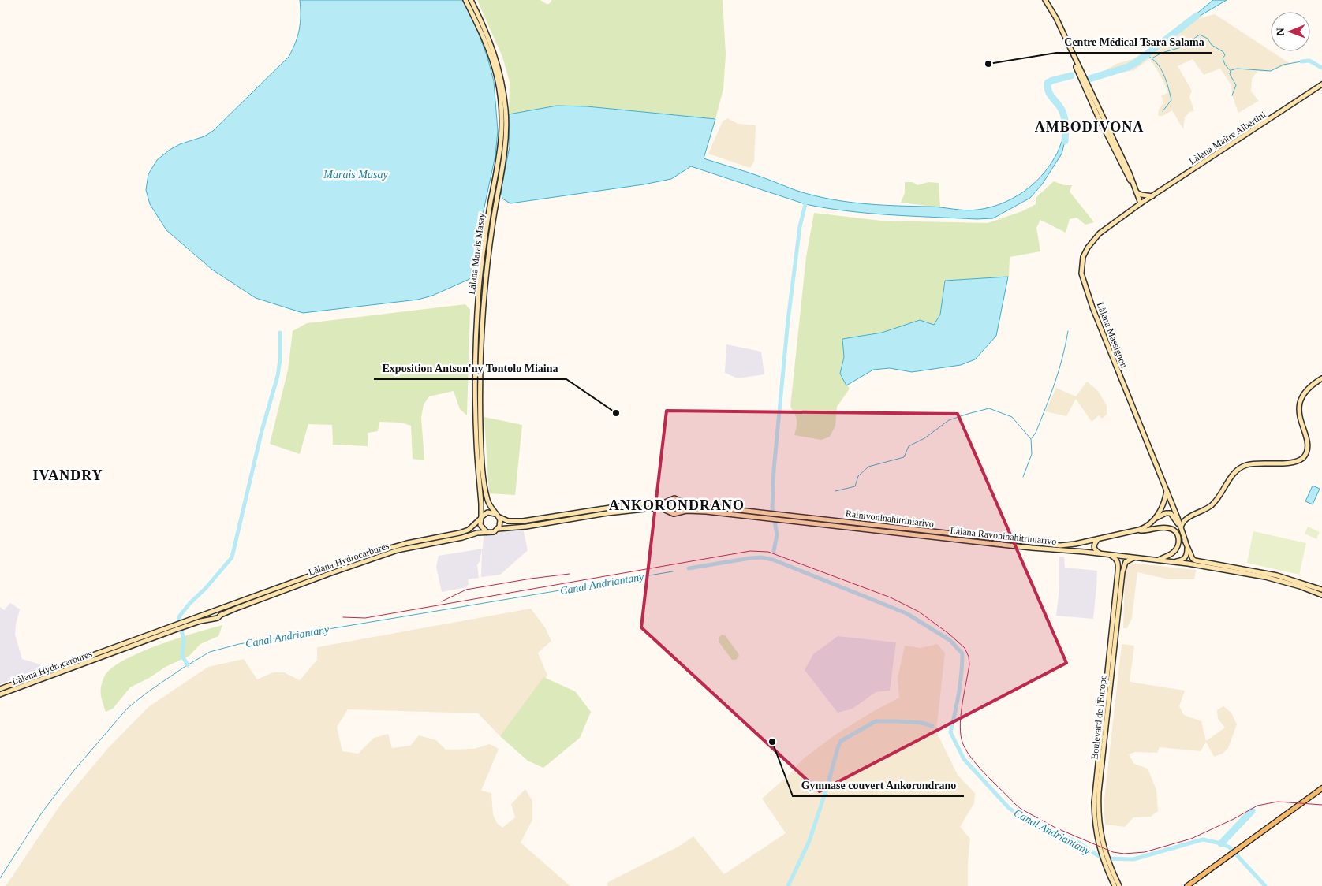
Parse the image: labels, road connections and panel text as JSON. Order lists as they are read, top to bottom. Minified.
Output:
{"streets":{"main road":["Làlana Maître Albertini","Làlana Marais Masay","Làlana Massignon","Rainivoninahitriniarivo","Làlana Ravoninahitriniarivo","Làlana Hydrocarbures","Boulevard de l'Europe"]},"crossings":[["Làlana Maître Albertini","Làlana Massignon"],["Làlana Marais Masay","Làlana Ravoninahitriniarivo"],["Làlana Marais Masay","Làlana Hydrocarbures"],["Rainivoninahitriniarivo","Làlana Ravoninahitriniarivo"],["Làlana Ravoninahitriniarivo","Làlana Hydrocarbures"],["Làlana Ravoninahitriniarivo","Boulevard de l'Europe"]],"districts":["AMBODIVONA","IVANDRY","ANKORONDRANO"],"water":["Marais Masay","Canal Andriantany"],"places":["Centre Médical Tsara Salama","Exposition Antson'ny Tontolo Miaina","Gymnase couvert Ankorondrano"],"north":"left"}
